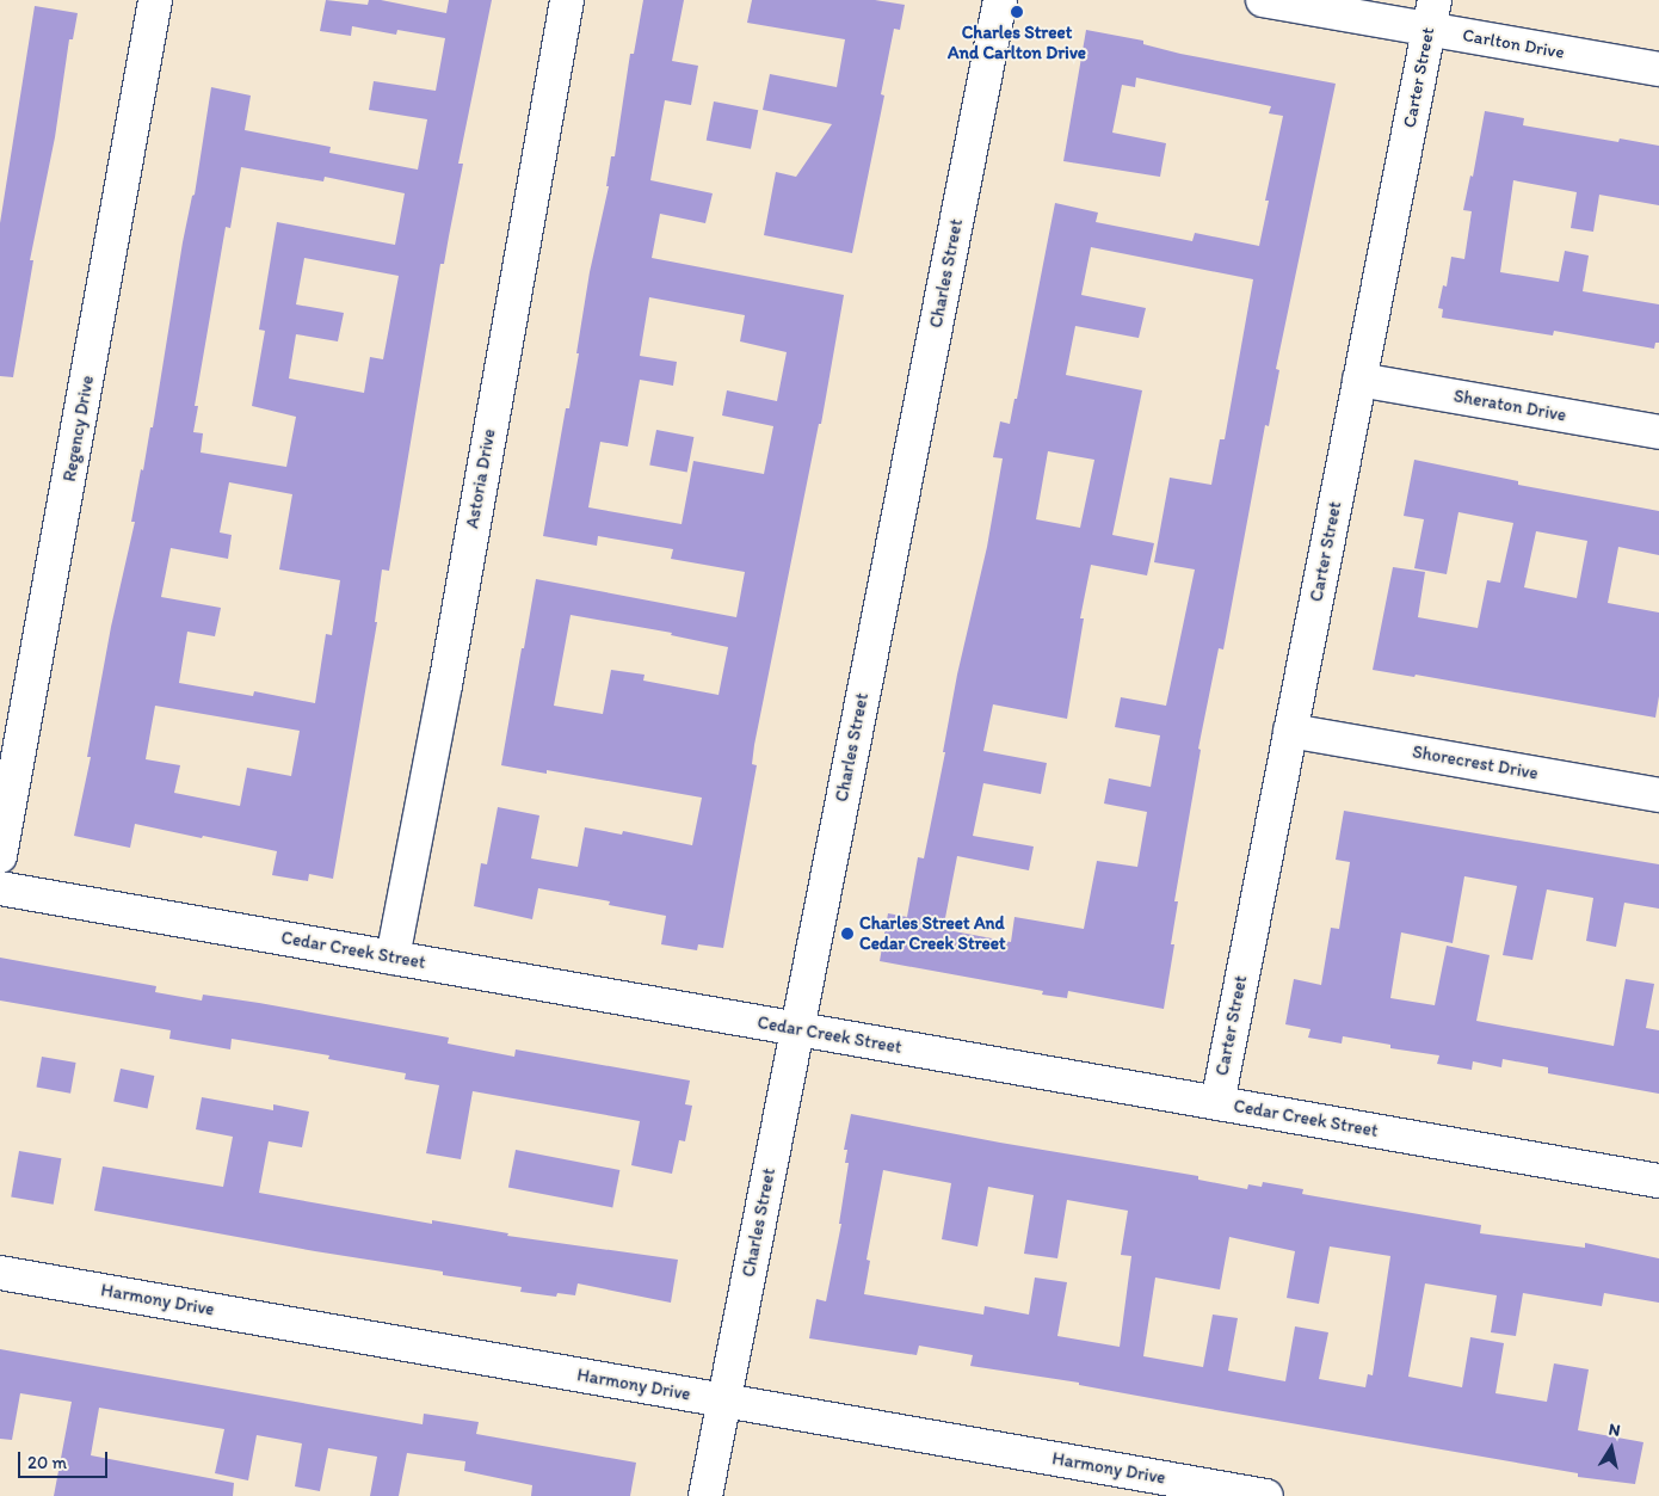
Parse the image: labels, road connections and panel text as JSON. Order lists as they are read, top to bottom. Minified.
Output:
{"streets":{"street":["Carlton Drive","Carter Street","Charles Street","Sheraton Drive","Regency Drive","Astoria Drive","Shorecrest Drive","Cedar Creek Street","Harmony Drive"]},"crossings":[["Carlton Drive","Carter Street"],["Carter Street","Sheraton Drive"],["Carter Street","Shorecrest Drive"],["Carter Street","Cedar Creek Street"],["Charles Street","Cedar Creek Street"],["Charles Street","Harmony Drive"],["Astoria Drive","Cedar Creek Street"]],"places":["Charles Street And Carlton Drive","Charles Street And Cedar Creek Street"],"scale_bar":"20 m","north":"top"}
